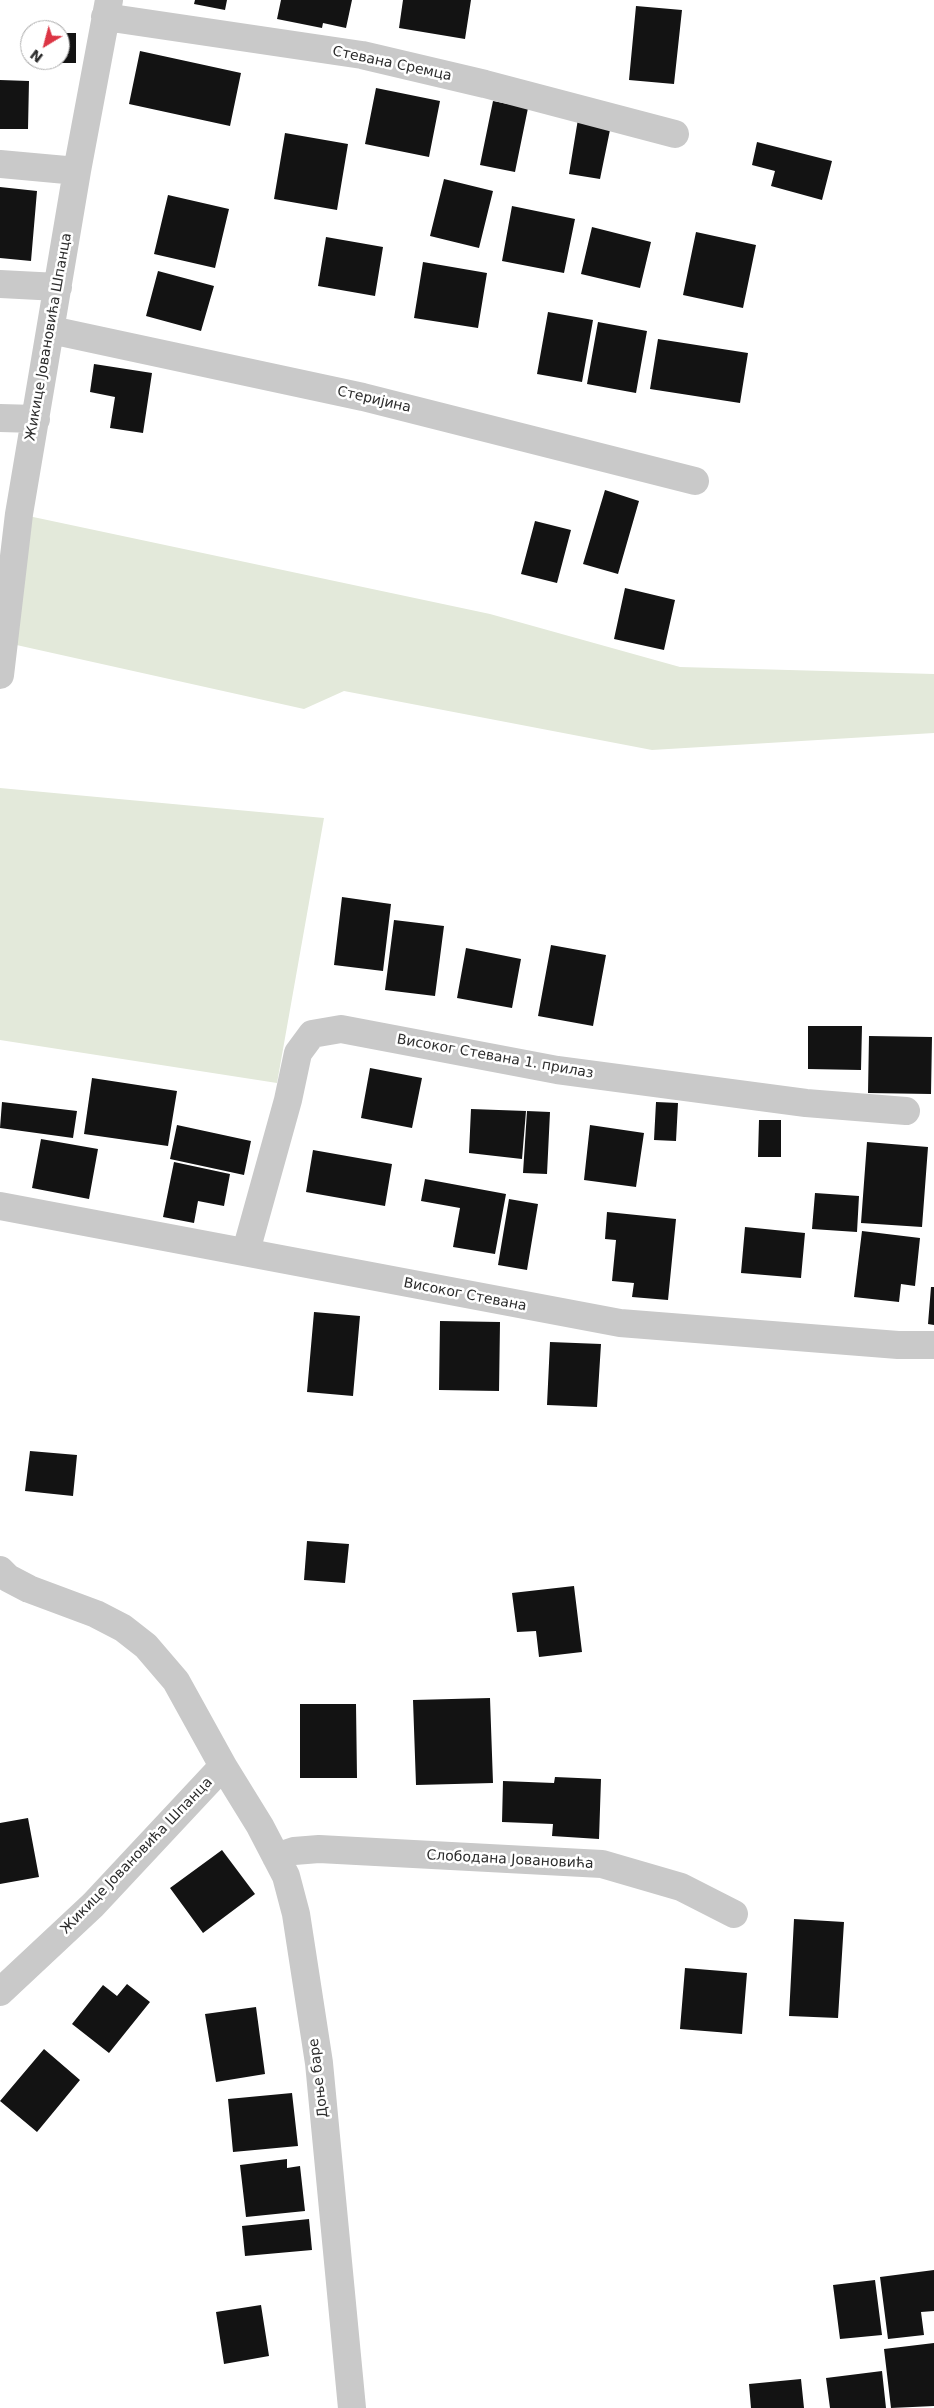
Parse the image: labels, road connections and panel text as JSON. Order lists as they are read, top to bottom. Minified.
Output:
{"streets":{"street":["Стевана Сремца","Жикице Јовановића Шпанца","Стеријина","Високог Стевана 1. прилаз","Високог Стевана","Слободана Јовановића","Доње баре"]},"crossings":[["Стевана Сремца","Жикице Јовановића Шпанца"],["Жикице Јовановића Шпанца","Стеријина"],["Жикице Јовановића Шпанца","Доње баре"],["Високог Стевана 1. прилаз","Високог Стевана"],["Слободана Јовановића","Доње баре"]],"north":"bottom left"}
